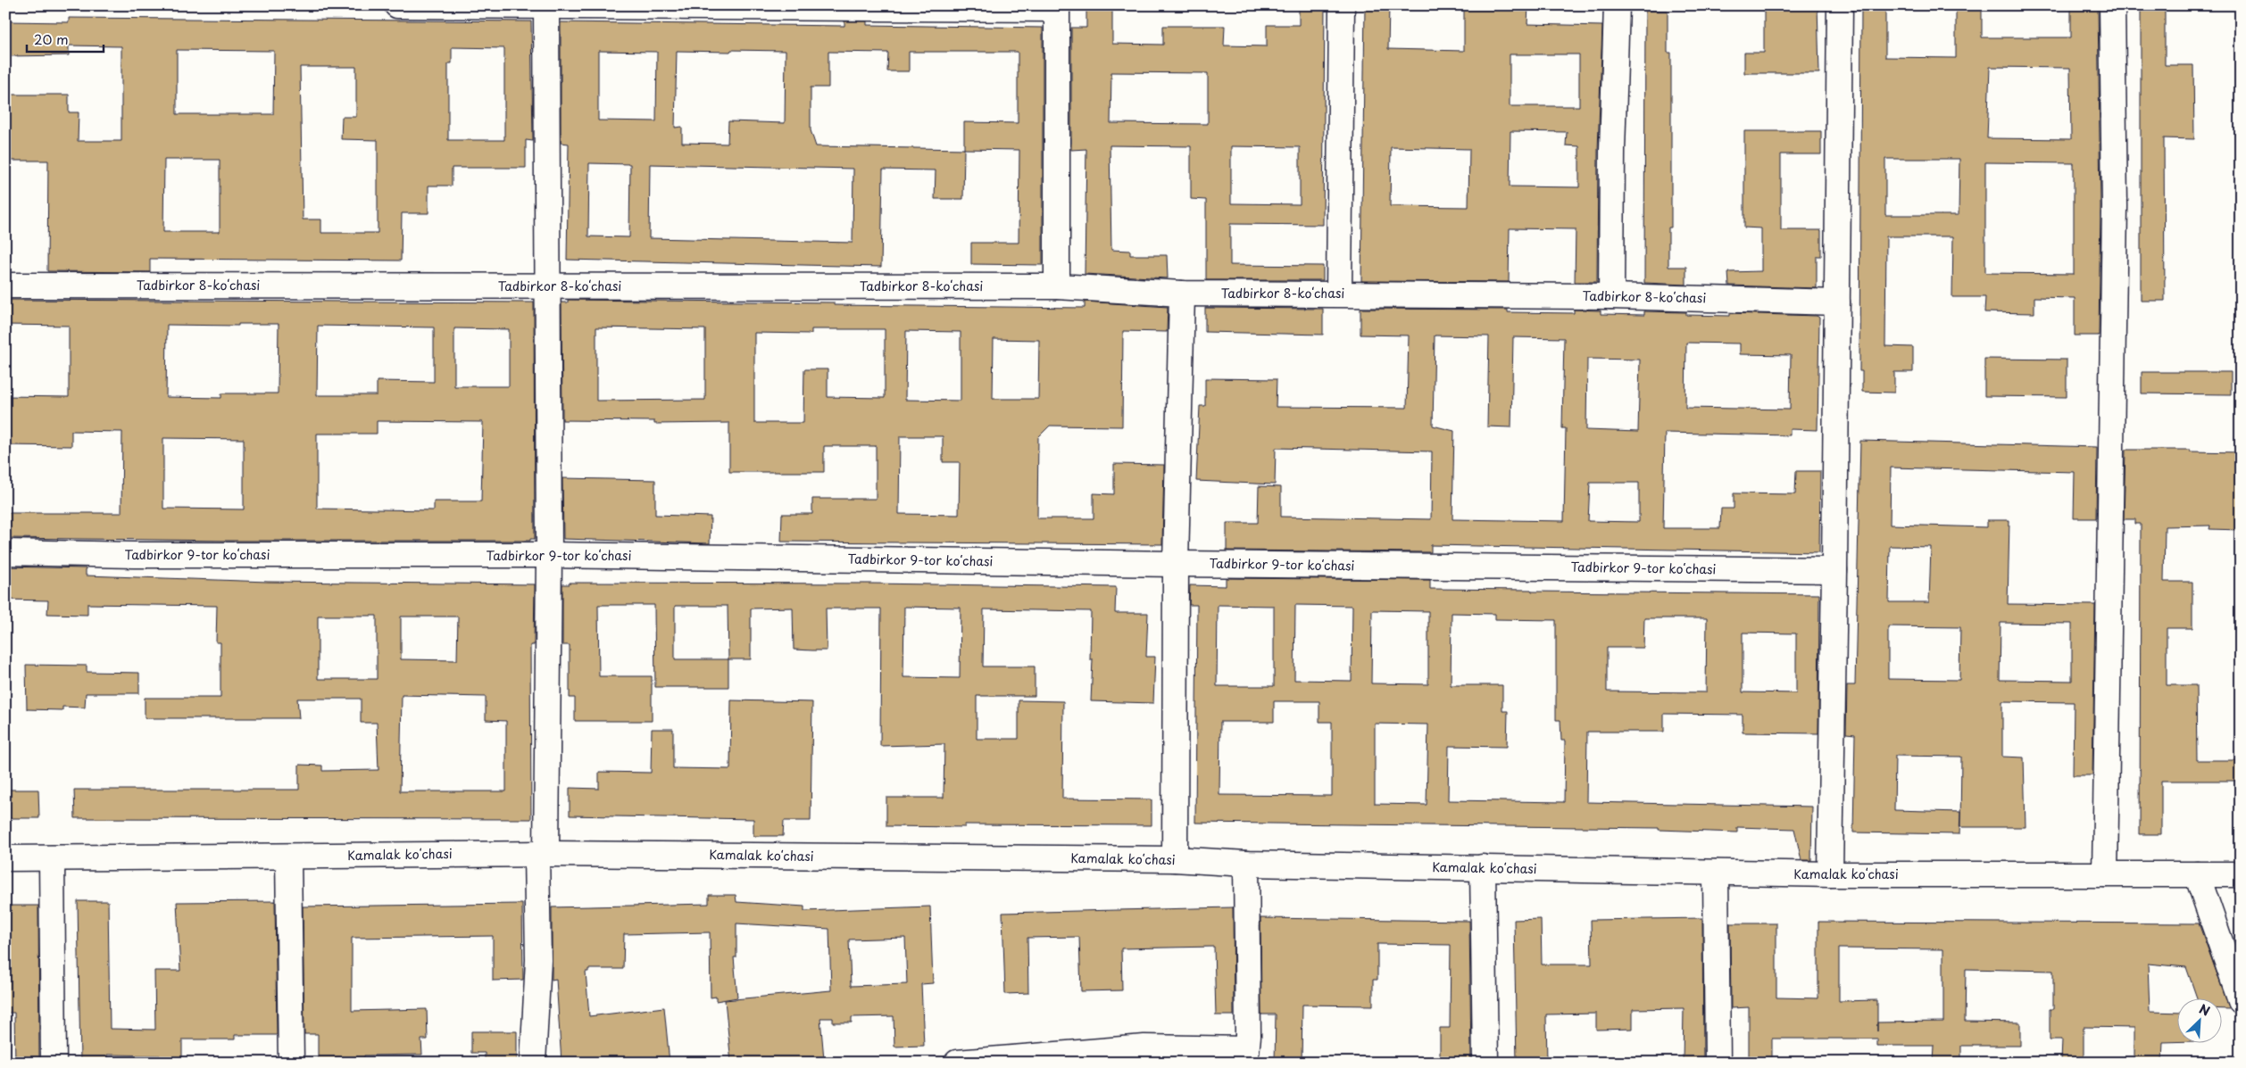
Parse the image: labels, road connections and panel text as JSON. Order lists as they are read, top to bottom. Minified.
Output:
{"streets":{"street":["Tadbirkor 8-koʻchasi","Tadbirkor 9-tor koʻchasi","Kamalak koʻchasi"]},"scale_bar":"20 m","north":"top right"}
